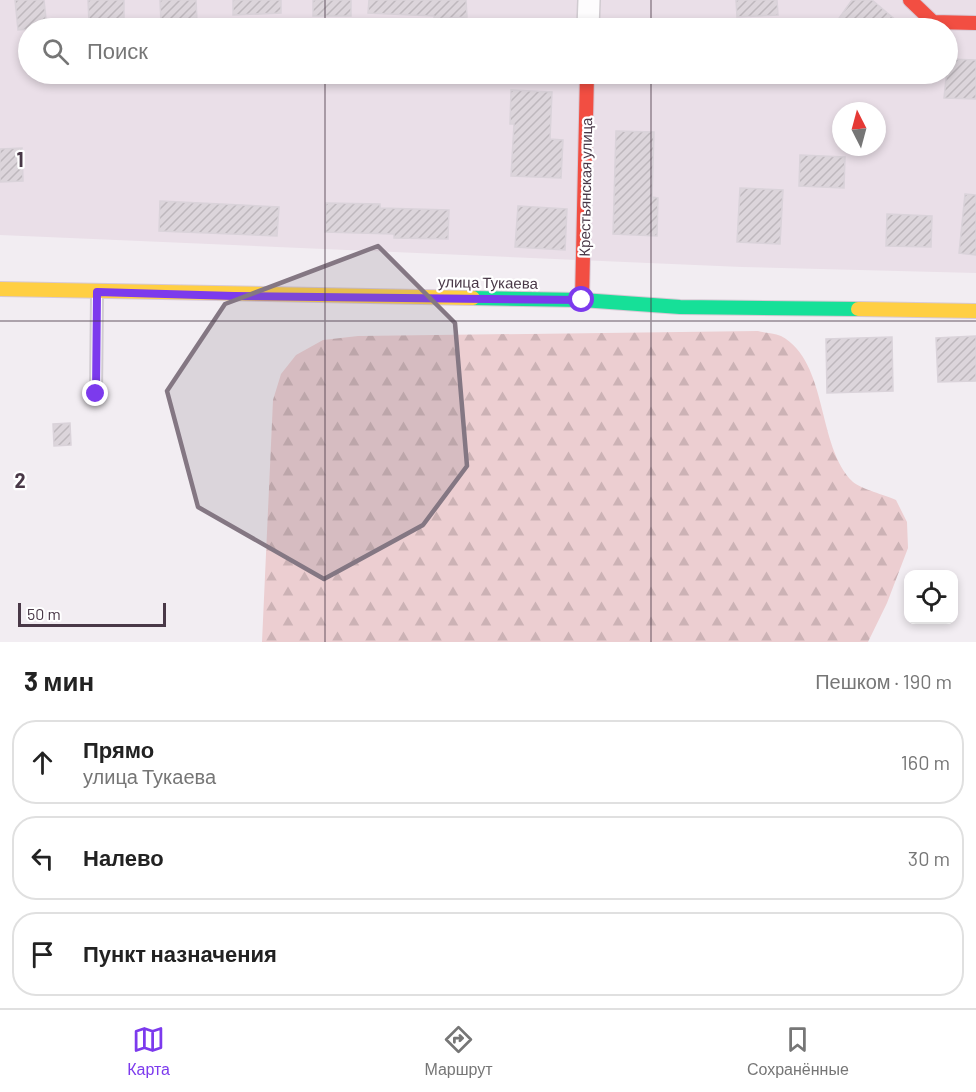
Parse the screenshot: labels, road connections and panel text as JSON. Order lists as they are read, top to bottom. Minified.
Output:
{"streets":{"main road":["Крестьянская улица","улица Тукаева"]},"crossings":[["Крестьянская улица","улица Тукаева"]],"scale_bar":"50 m","north":"top","page":{"search":"Поиск","scale":"50 m","heading":["3 мин","Пешком · 190 m"],"list":[["Прямо","улица Тукаева","160 m"],["Налево","30 m"],"Пункт назначения"],"nav":["Карта","Маршрут","Сохранённые"]},"grid":{"rows":["1","2"]}}
